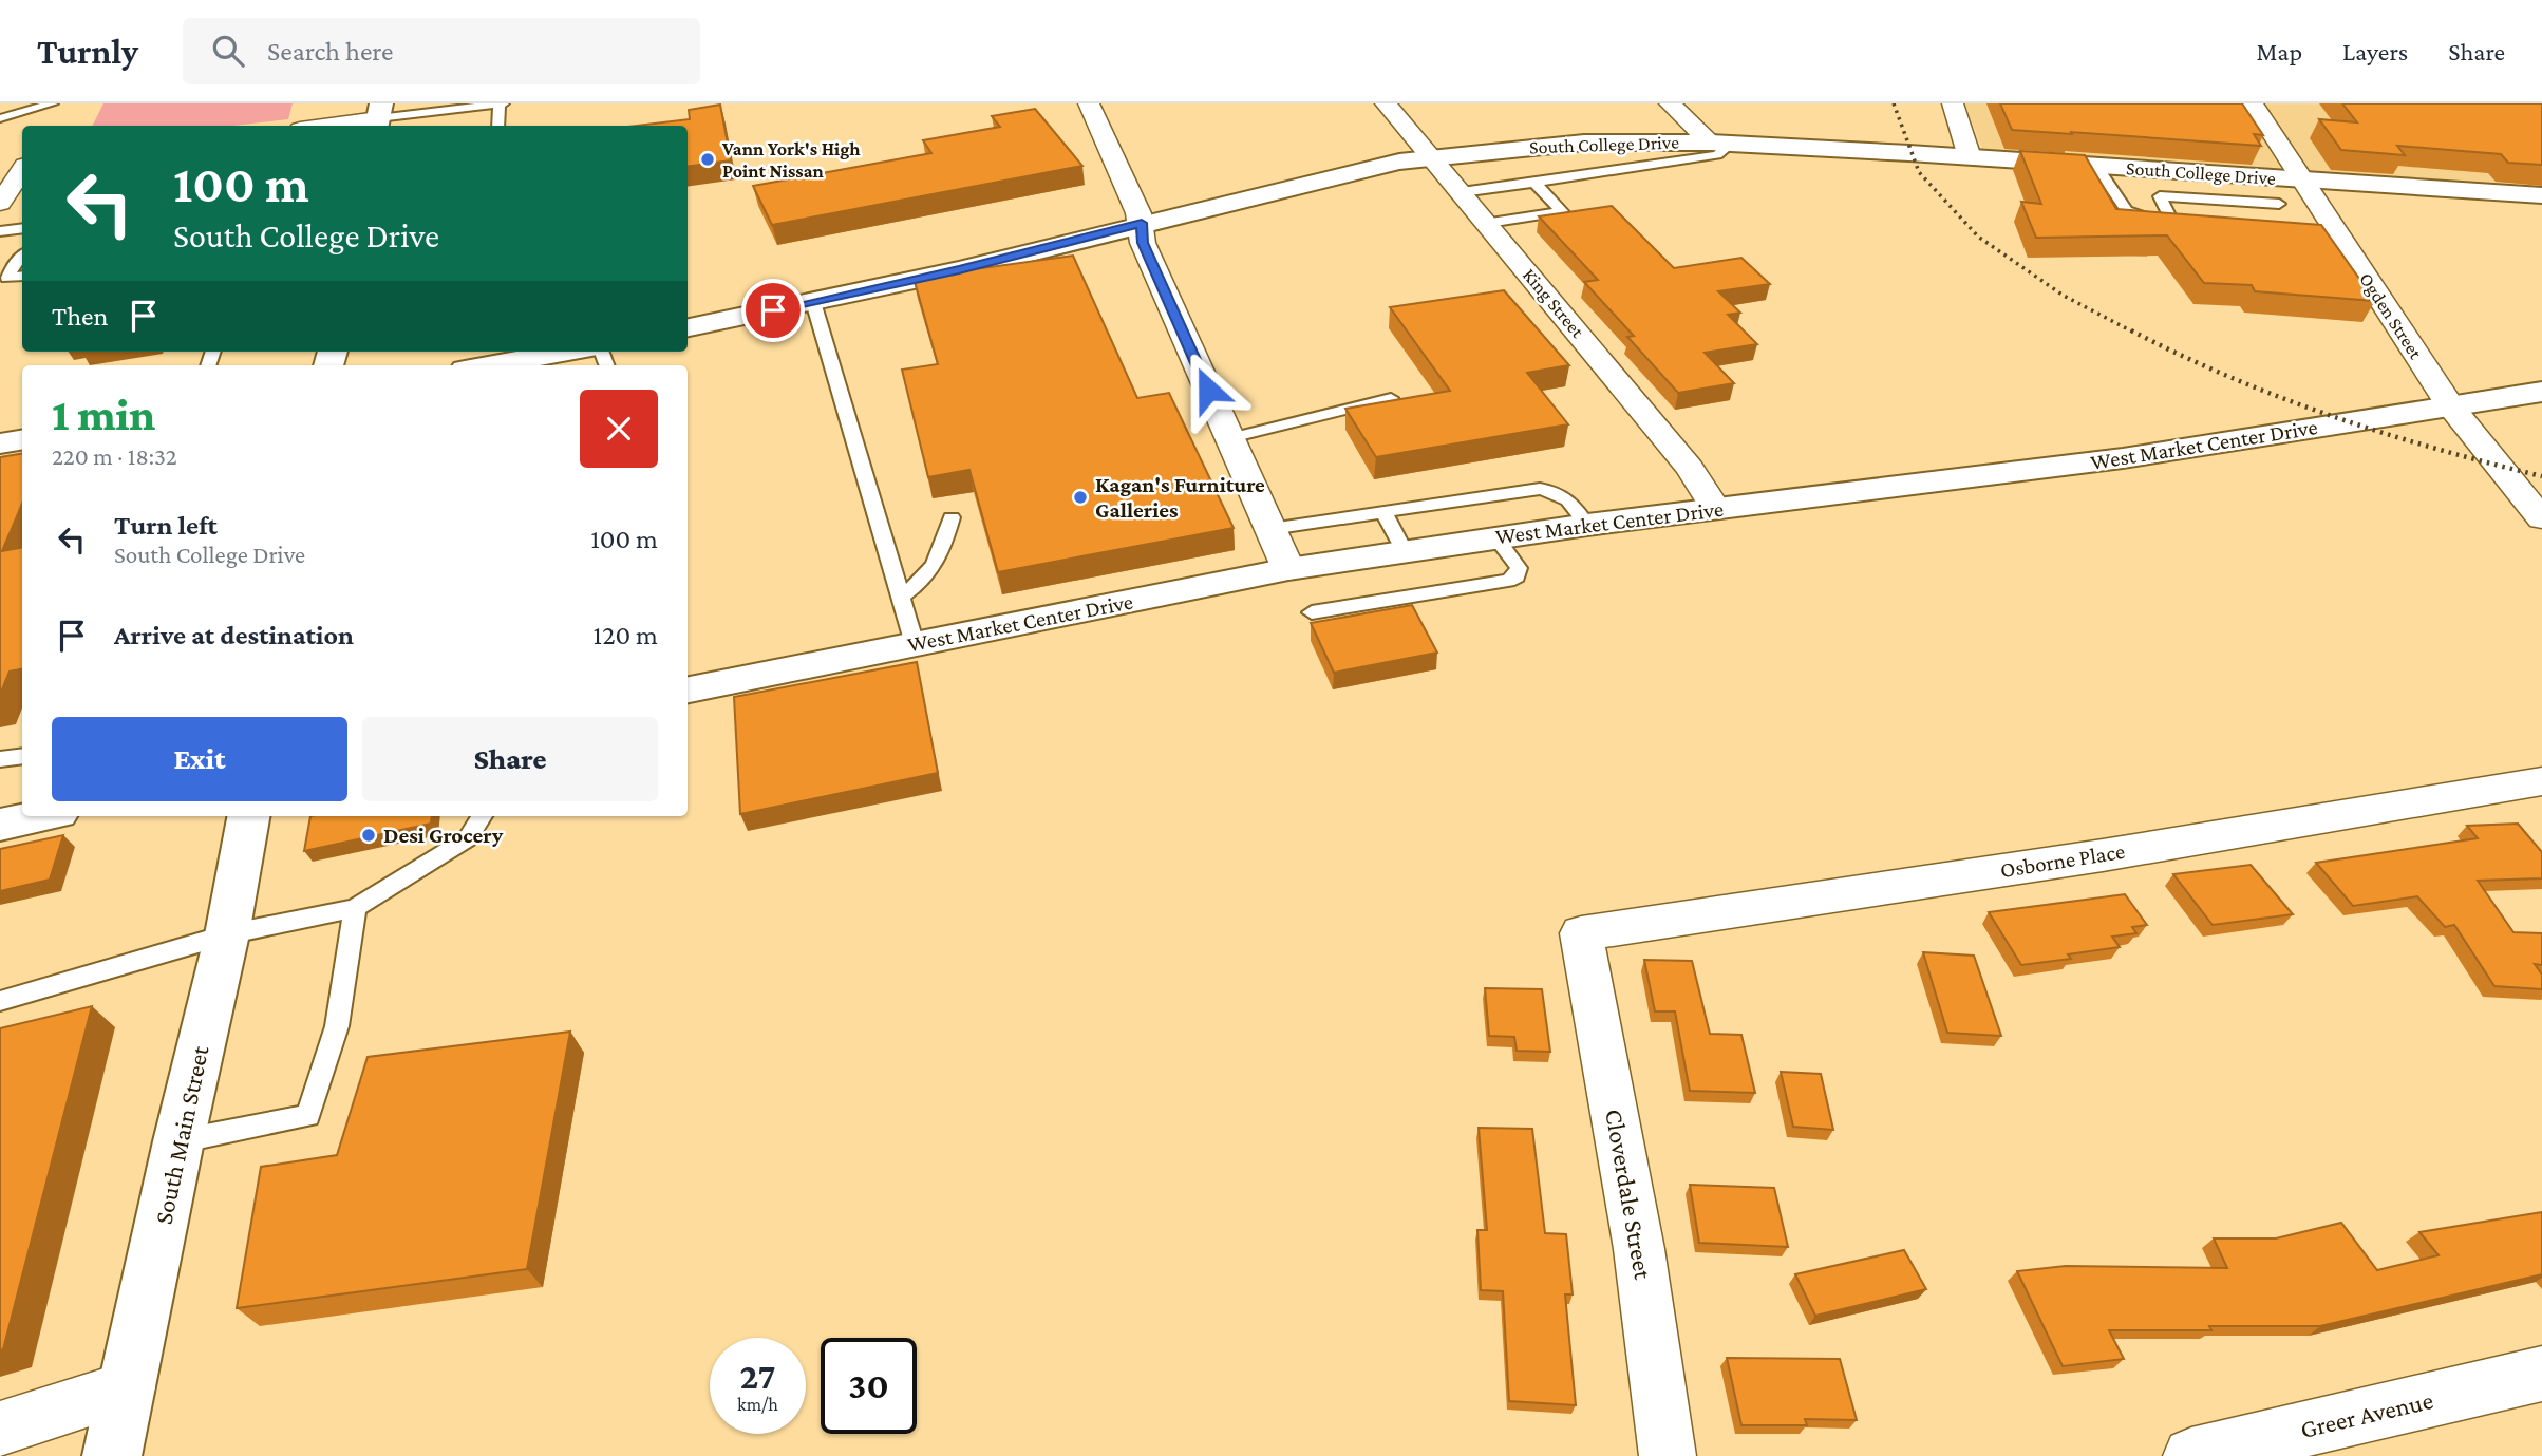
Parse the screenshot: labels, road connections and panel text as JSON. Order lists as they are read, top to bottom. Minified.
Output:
{"streets":{"main road":["South College Drive","West Market Center Drive","South Main Street"],"street":["King Street","Ogden Street","Osborne Place","Cloverdale Street","Greer Avenue"]},"crossings":[["South College Drive","King Street"],["South College Drive","Ogden Street"],["King Street","West Market Center Drive"],["Ogden Street","West Market Center Drive"],["Osborne Place","Cloverdale Street"]],"places":["Vann York's High Point Nissan","Kagan's Furniture Galleries","Desi Grocery"],"page":{"header":"Turnly","search":"Search here","nav":["Map","Layers","Share"],"turn":["100 m","South College Drive"],"then":"Then","heading":["1 min","220 m · 18:32"],"list":[{"name":"Turn left","note":"South College Drive","value":"100 m"},{"name":"Arrive at destination","value":"120 m"}],"buttons":["Exit","Share"],"speed":"27 km/h","limit":"30"}}
